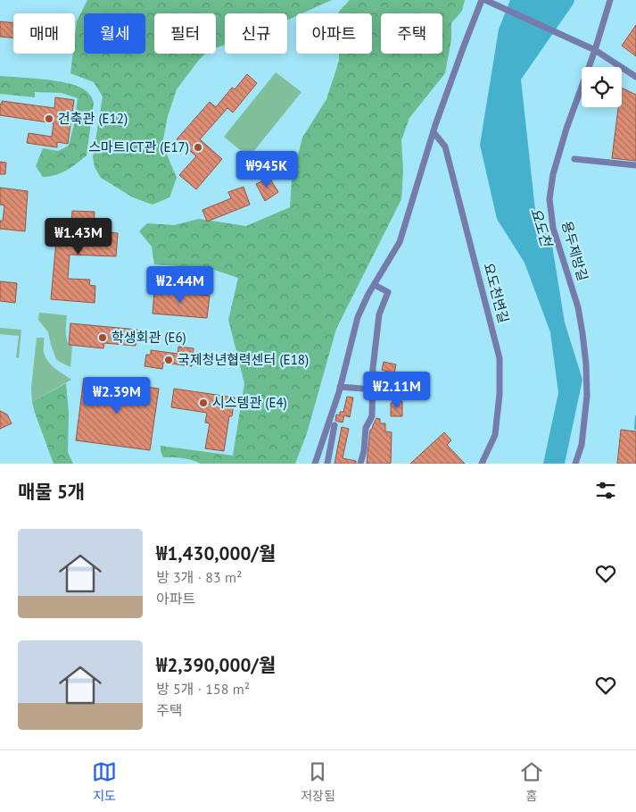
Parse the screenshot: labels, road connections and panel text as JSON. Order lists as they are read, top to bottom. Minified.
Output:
{"streets":{"street":["용두제방길","요도천변길"]},"water":["요도천"],"places":["건축관 (E12)","스마트ICT관 (E17)","학생회관 (E6)","국제청년협력센터 (E18)","시스템관 (E4)"],"page":{"chip":["매매","월세","필터","신규","아파트","주택"],"price":["₩945K","₩1.43M","₩2.44M","₩2.11M","₩2.39M"],"heading":"매물 5개","list":[{"name":"₩1,430,000/월","note":"방 3개 · 83 m² · 아파트"},{"name":"₩2,390,000/월","note":"방 5개 · 158 m² · 주택"}],"tabs":["지도","저장됨","홈"]}}
